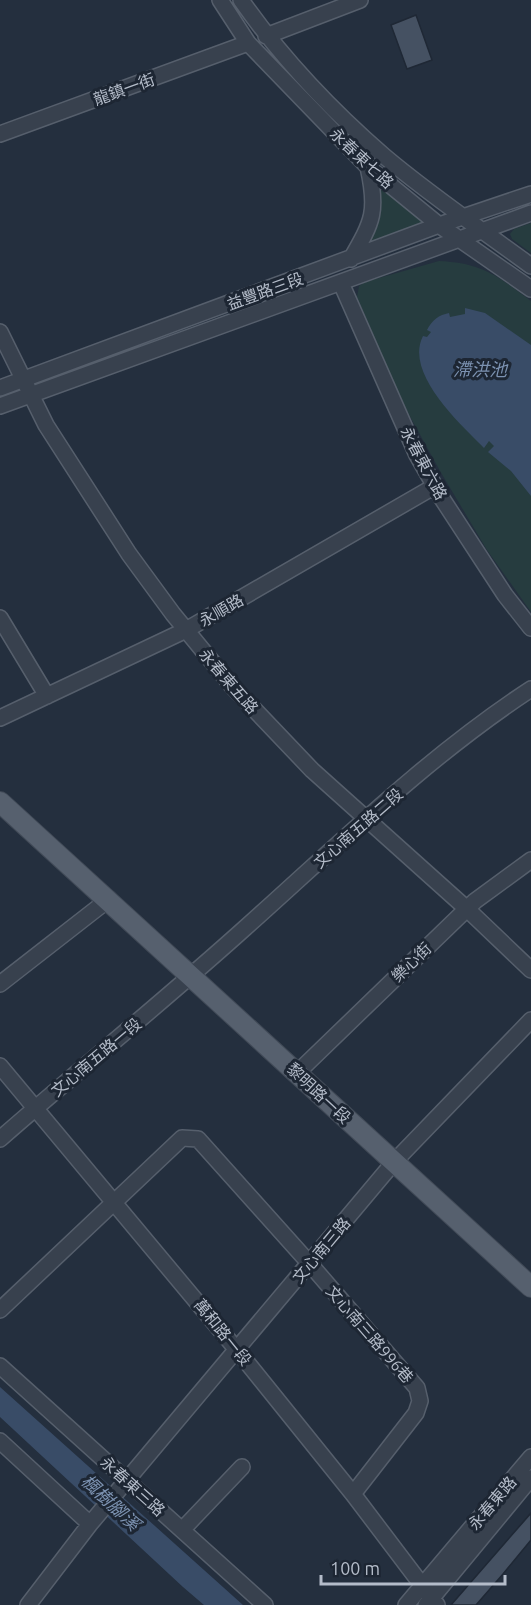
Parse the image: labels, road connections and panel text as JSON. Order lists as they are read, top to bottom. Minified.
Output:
{"streets":{"main road":["黎明路一段"],"street":["龍鎮一街","永春東七路","益豐路三段","永春東六路","永順路","永春東五路","文心南五路二段","樂心街","文心南五路一段","文心南三路","萬和路一段","文心南三路996巷","永春東三路","永春東路"]},"crossings":[["龍鎮一街","永春東七路"],["永春東七路","益豐路三段"],["益豐路三段","永春東六路"],["益豐路三段","永春東五路"],["永春東六路","永順路"],["永順路","永春東五路"],["永春東五路","文心南五路二段"],["永春東五路","樂心街"],["文心南五路二段","文心南五路一段"],["文心南五路二段","黎明路一段"],["樂心街","黎明路一段"],["文心南五路一段","黎明路一段"],["文心南五路一段","萬和路一段"],["黎明路一段","文心南三路"],["文心南三路","萬和路一段"],["文心南三路","文心南三路996巷"],["文心南三路","永春東三路"],["萬和路一段","文心南三路996巷"],["萬和路一段","永春東路"]],"water":["滯洪池","楓樹腳溪"],"scale_bar":"100 m"}
